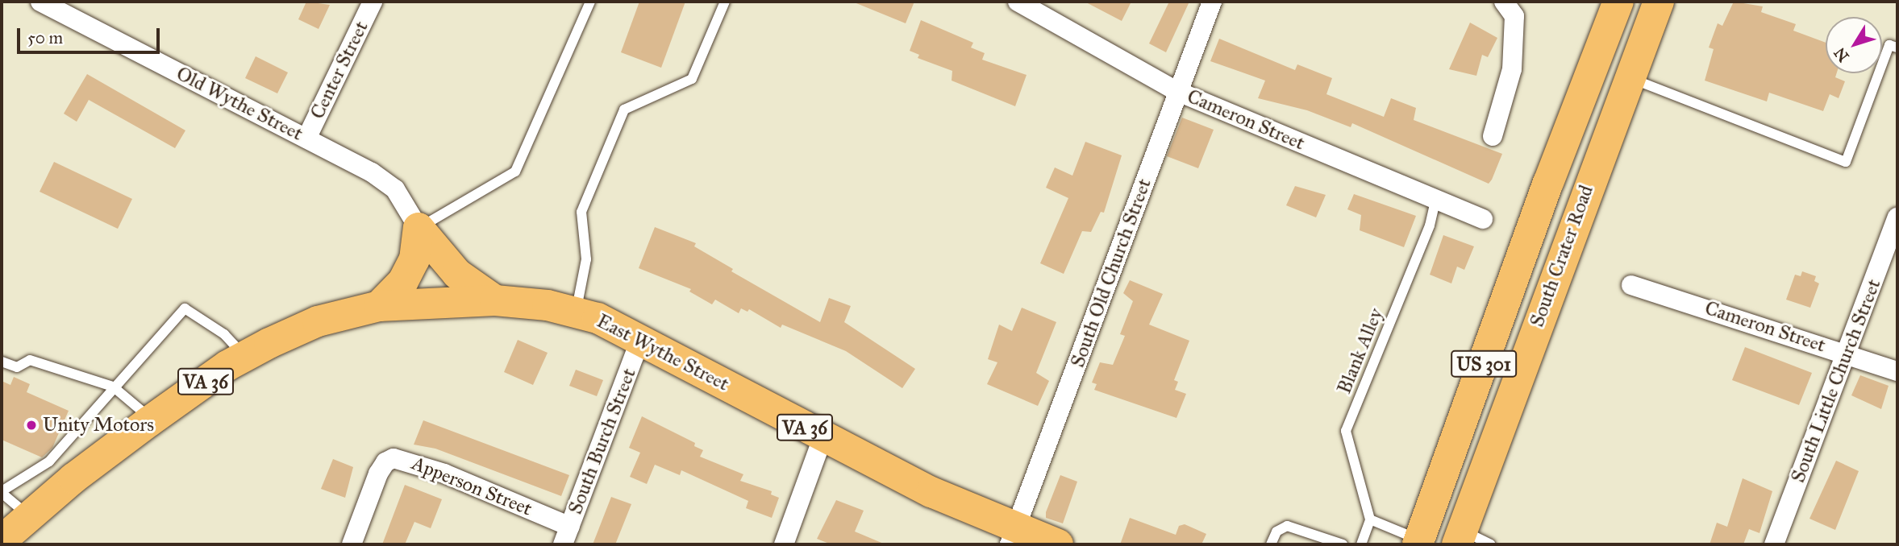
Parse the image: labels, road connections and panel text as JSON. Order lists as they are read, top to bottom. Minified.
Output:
{"streets":{"main road":["South Crater Road","East Wythe Street","US 301","VA 36"],"street":["Center Street","Old Wythe Street","Cameron Street","South Old Church Street","South Little Church Street","South Burch Street","Apperson Street"],"lane":["Blank Alley"]},"crossings":[["Center Street","Old Wythe Street"],["Cameron Street","South Old Church Street"],["Cameron Street","Blank Alley"],["Cameron Street","South Little Church Street"],["South Old Church Street","East Wythe Street"],["East Wythe Street","South Burch Street"],["South Burch Street","Apperson Street"]],"places":["Unity Motors"],"scale_bar":"50 m","north":"bottom left"}
